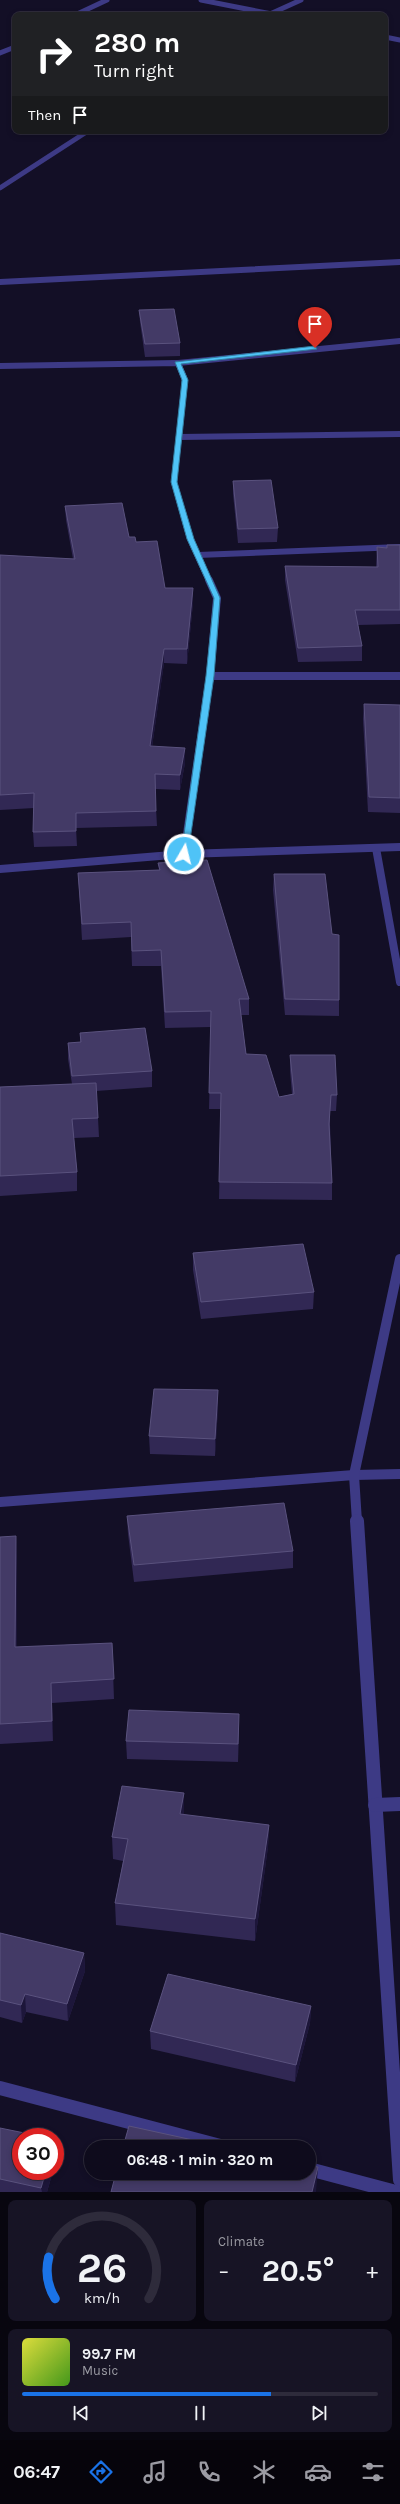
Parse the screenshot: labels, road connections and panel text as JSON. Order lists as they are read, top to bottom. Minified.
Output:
{"page":{"turn":["280 m","Turn right"],"then":"Then","limit":"30","trip":"06:48 · 1 min · 320 m","tile":"Climate","heat":["−","20.5°","+"],"song":["99.7 FM","Music"],"tabs":"06:47","gauge":["26","km/h"]}}
